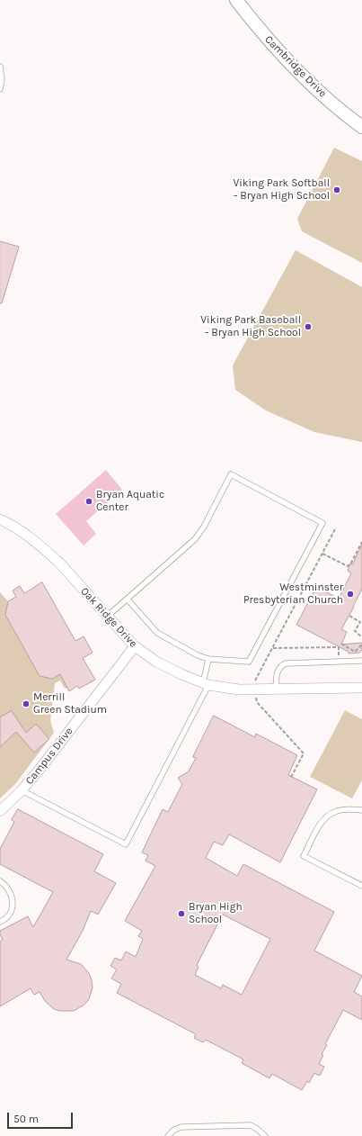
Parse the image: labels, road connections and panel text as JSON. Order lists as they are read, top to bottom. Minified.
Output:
{"streets":{"street":["Cambridge Drive","Oak Ridge Drive","Campus Drive"]},"crossings":[["Oak Ridge Drive","Campus Drive"]],"places":["Viking Park Softball - Bryan High School","Viking Park Baseball - Bryan High School","Bryan Aquatic Center","Westminster Presbyterian Church","Merrill Green Stadium","Bryan High School"],"scale_bar":"50 m"}
